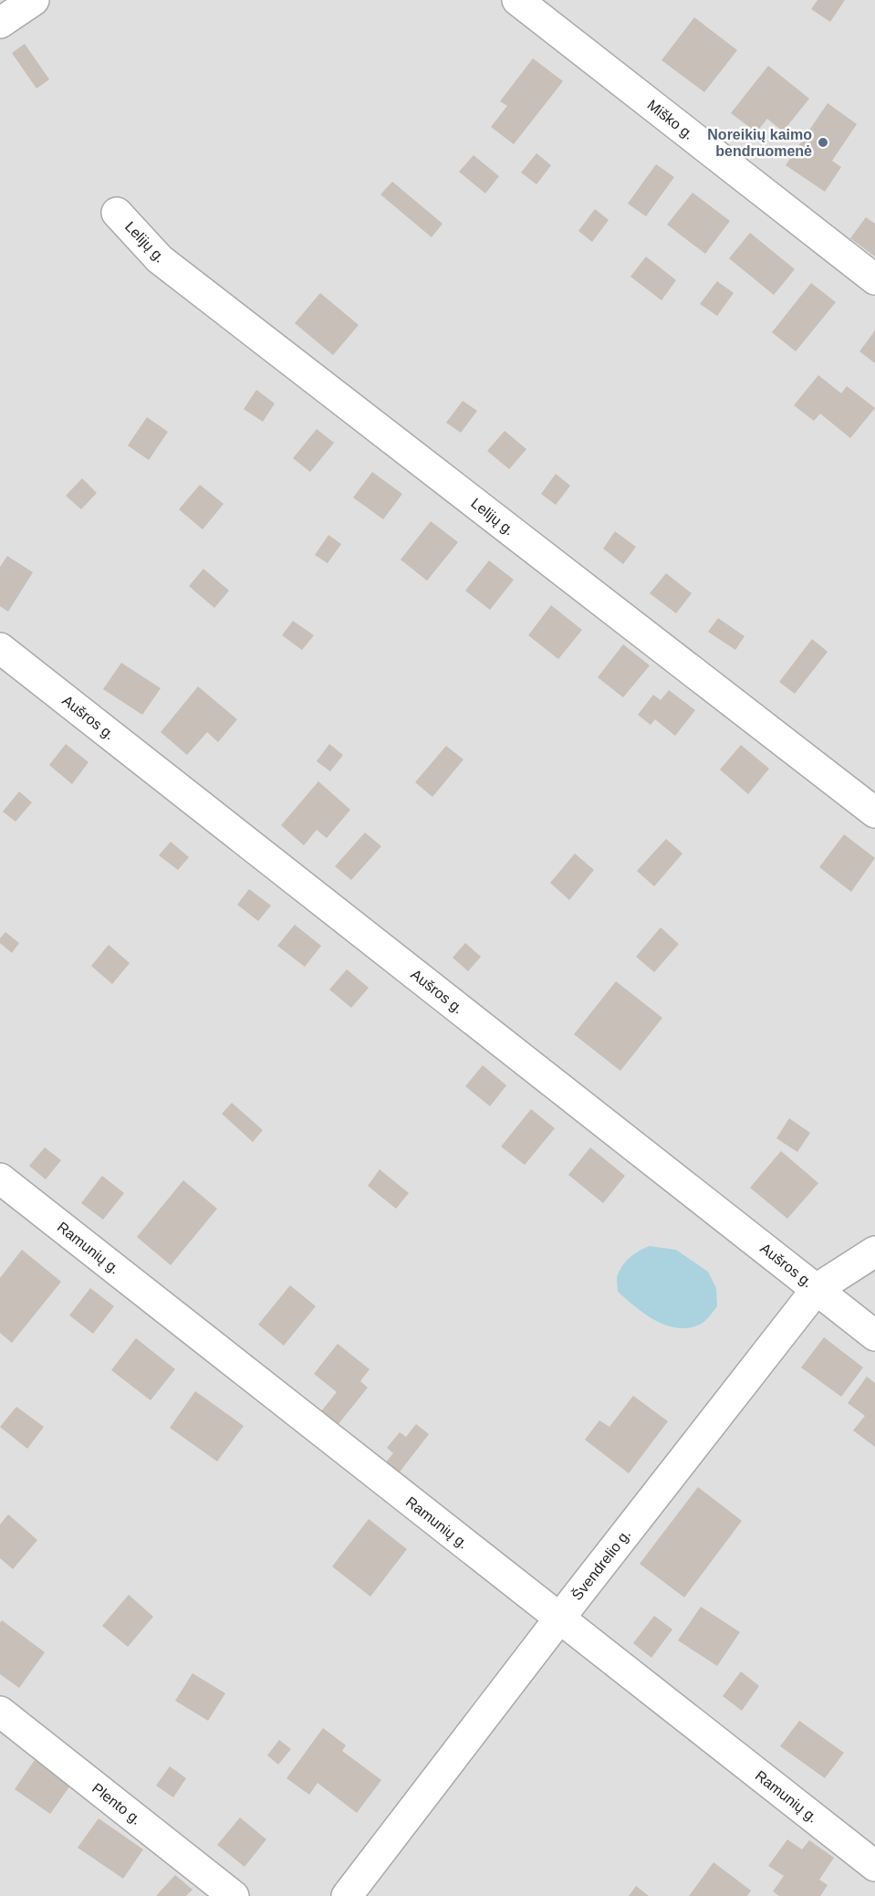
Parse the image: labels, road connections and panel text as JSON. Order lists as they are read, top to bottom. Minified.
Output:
{"streets":{"street":["Miško g.","Lelijų g.","Aušros g.","Ramunių g.","Švendrelio g.","Plento g."]},"crossings":[["Aušros g.","Švendrelio g."],["Ramunių g.","Švendrelio g."]],"places":["Noreikių kaimo bendruomenė"]}
